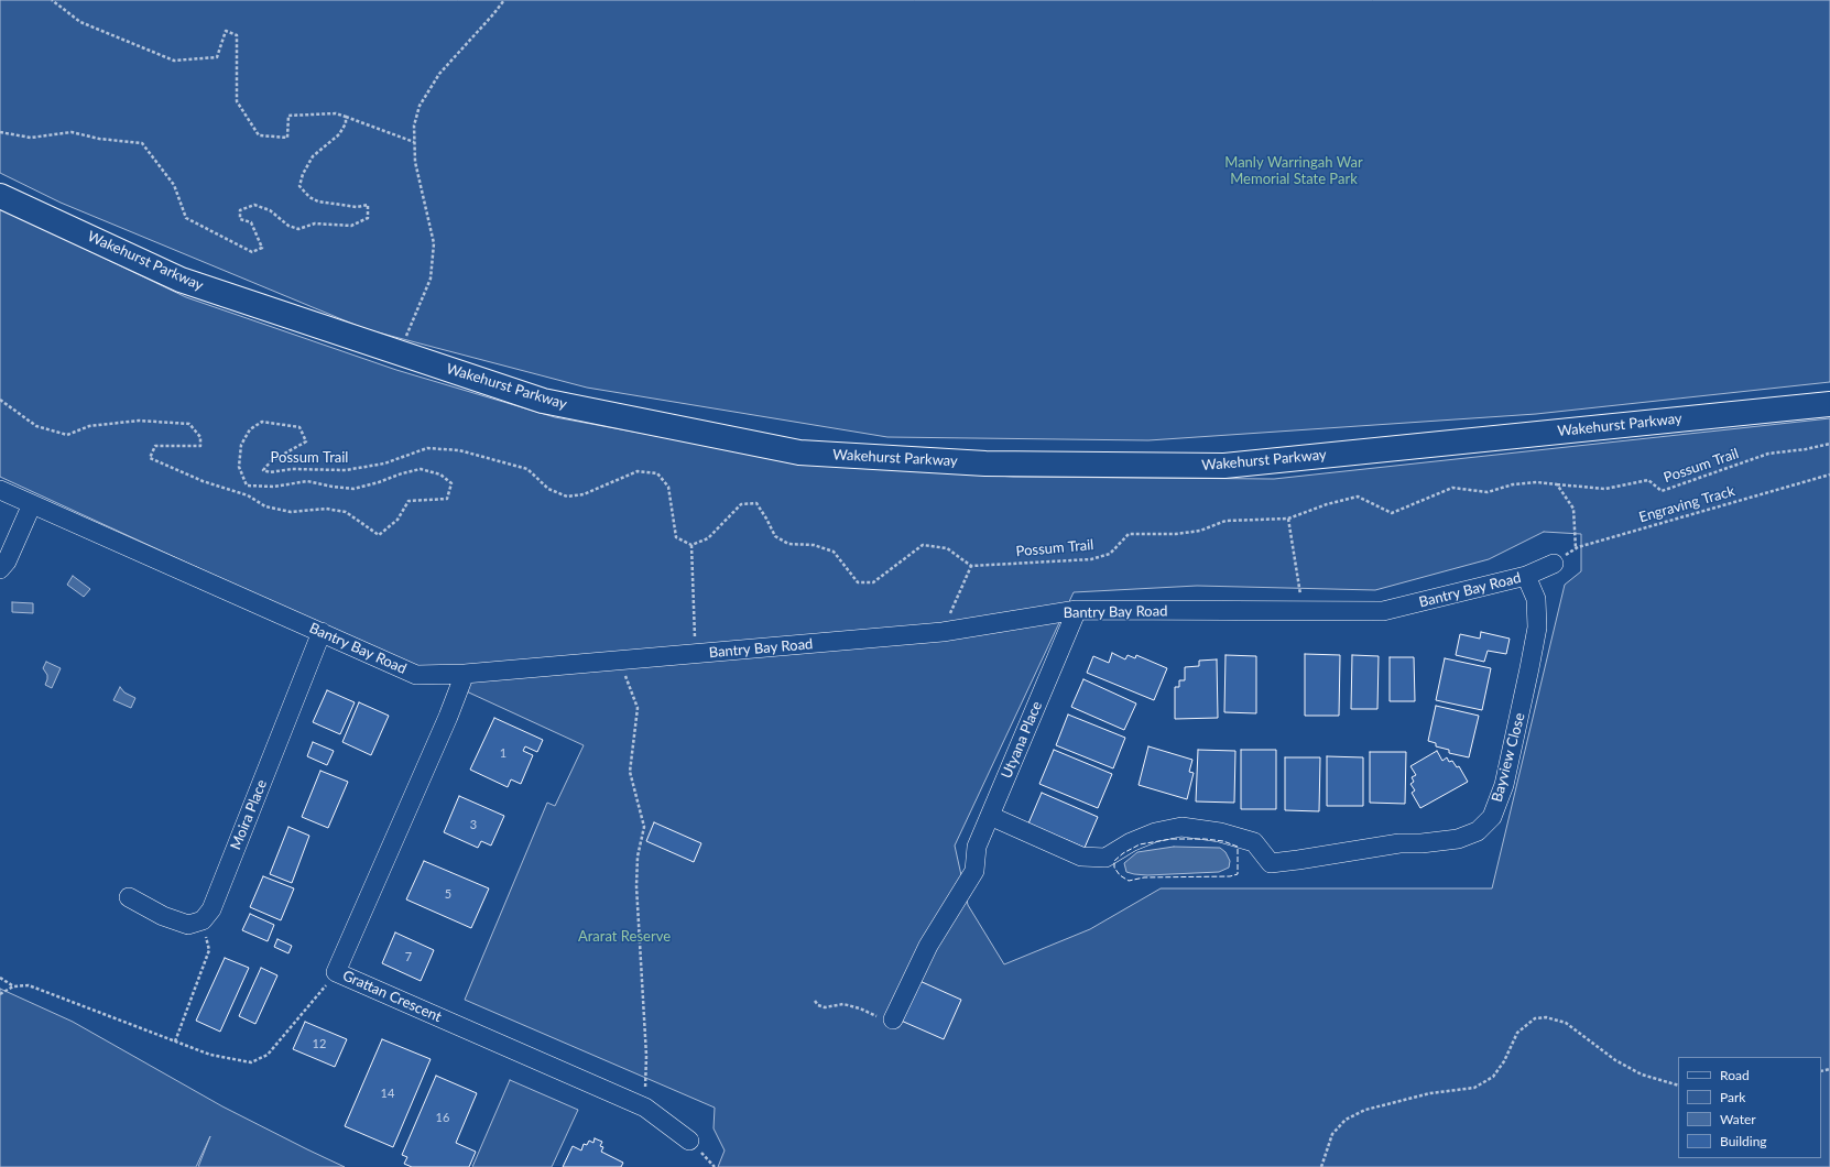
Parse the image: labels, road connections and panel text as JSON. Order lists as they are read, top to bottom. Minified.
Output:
{"streets":{"main road":["Wakehurst Parkway"],"street":["Bantry Bay Road","Utyana Place","Bayview Close","Moira Place","Grattan Crescent"],"path":["Possum Trail","Engraving Track"]},"crossings":[["Engraving Track","Bantry Bay Road"],["Bantry Bay Road","Utyana Place"],["Bantry Bay Road","Bayview Close"],["Bantry Bay Road","Moira Place"],["Bantry Bay Road","Grattan Crescent"],["Utyana Place","Bayview Close"]],"parks":["Manly Warringah War Memorial State Park","Ararat Reserve"],"house_numbers":["1","3","5","7","12","14","16"],"legend":["Road","Park","Water","Building"]}
